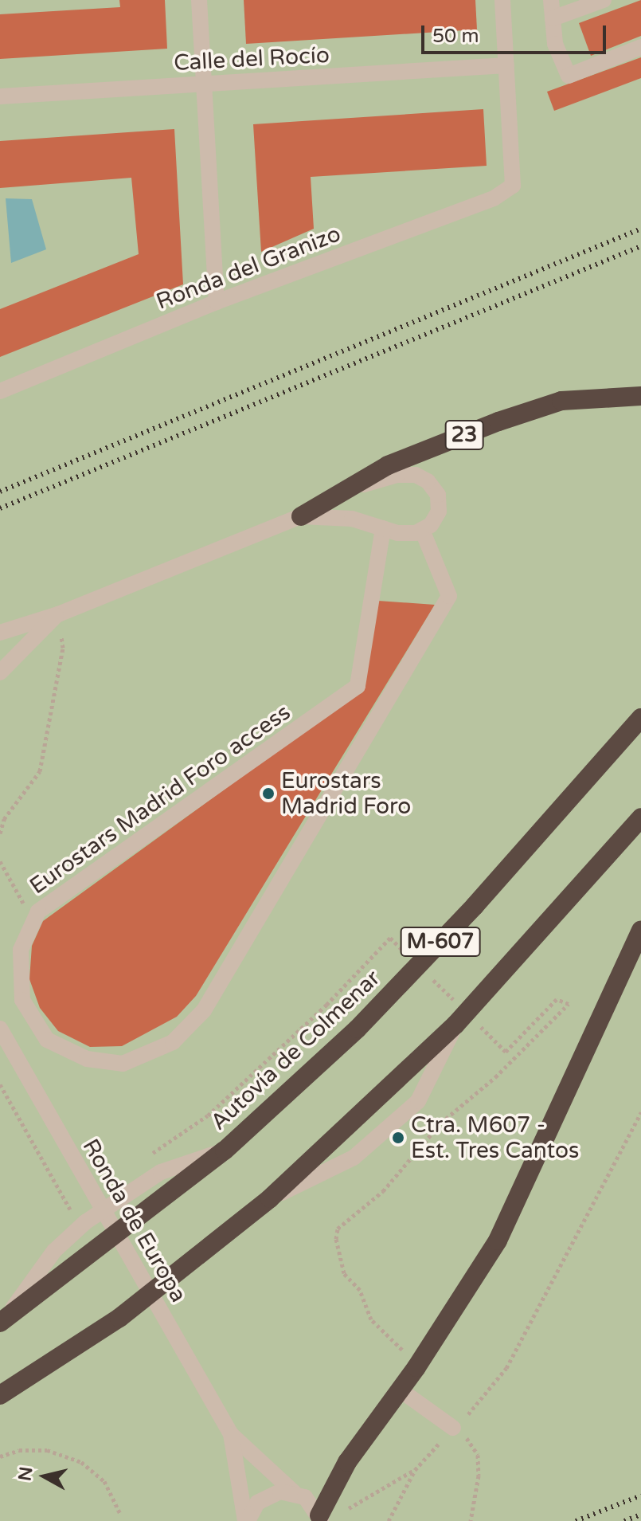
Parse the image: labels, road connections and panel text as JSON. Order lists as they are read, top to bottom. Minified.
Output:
{"streets":{"highway":["23","M-607","Autovía de Colmenar"],"street":["Calle del Rocío","Ronda del Granizo","Eurostars Madrid Foro access","Ronda de Europa"]},"crossings":[["Calle del Rocío","Ronda del Granizo"]],"places":["Eurostars Madrid Foro","Ctra. M607 - Est. Tres Cantos"],"scale_bar":"50 m","north":"left"}
